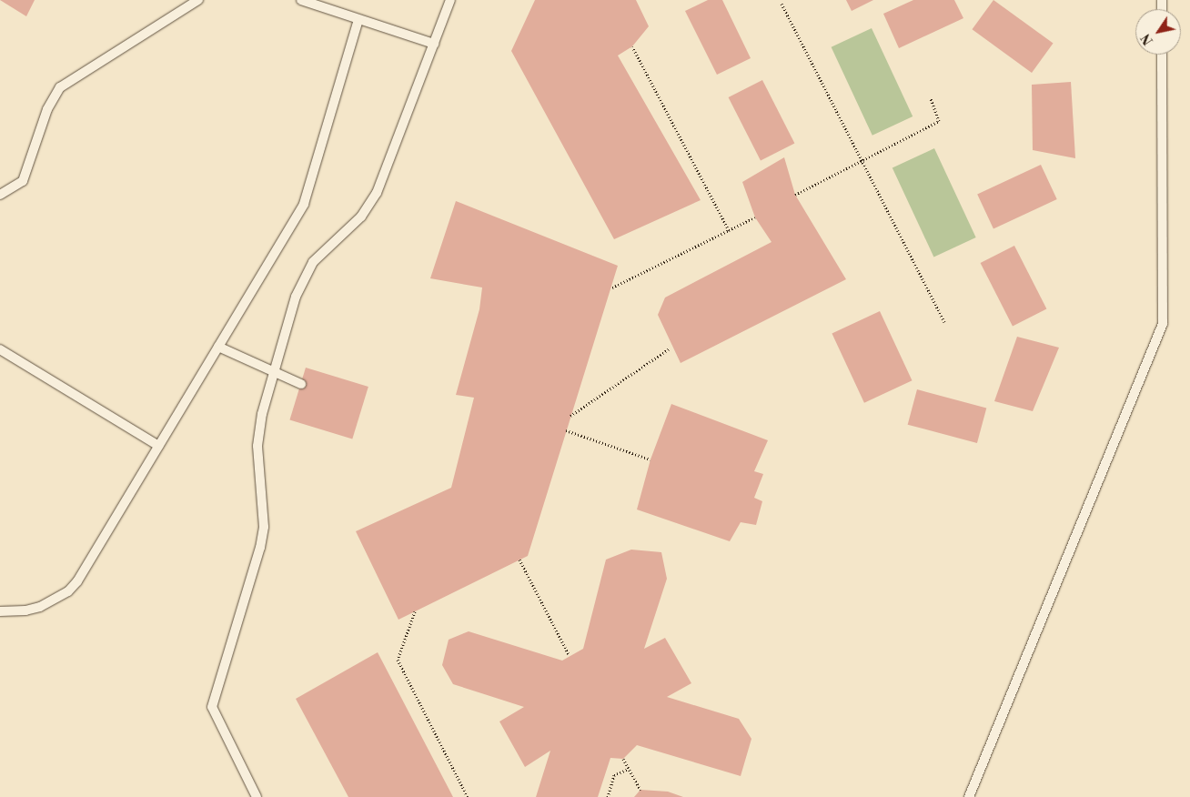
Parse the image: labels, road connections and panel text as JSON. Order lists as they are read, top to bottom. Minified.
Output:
{"north":"bottom left"}
